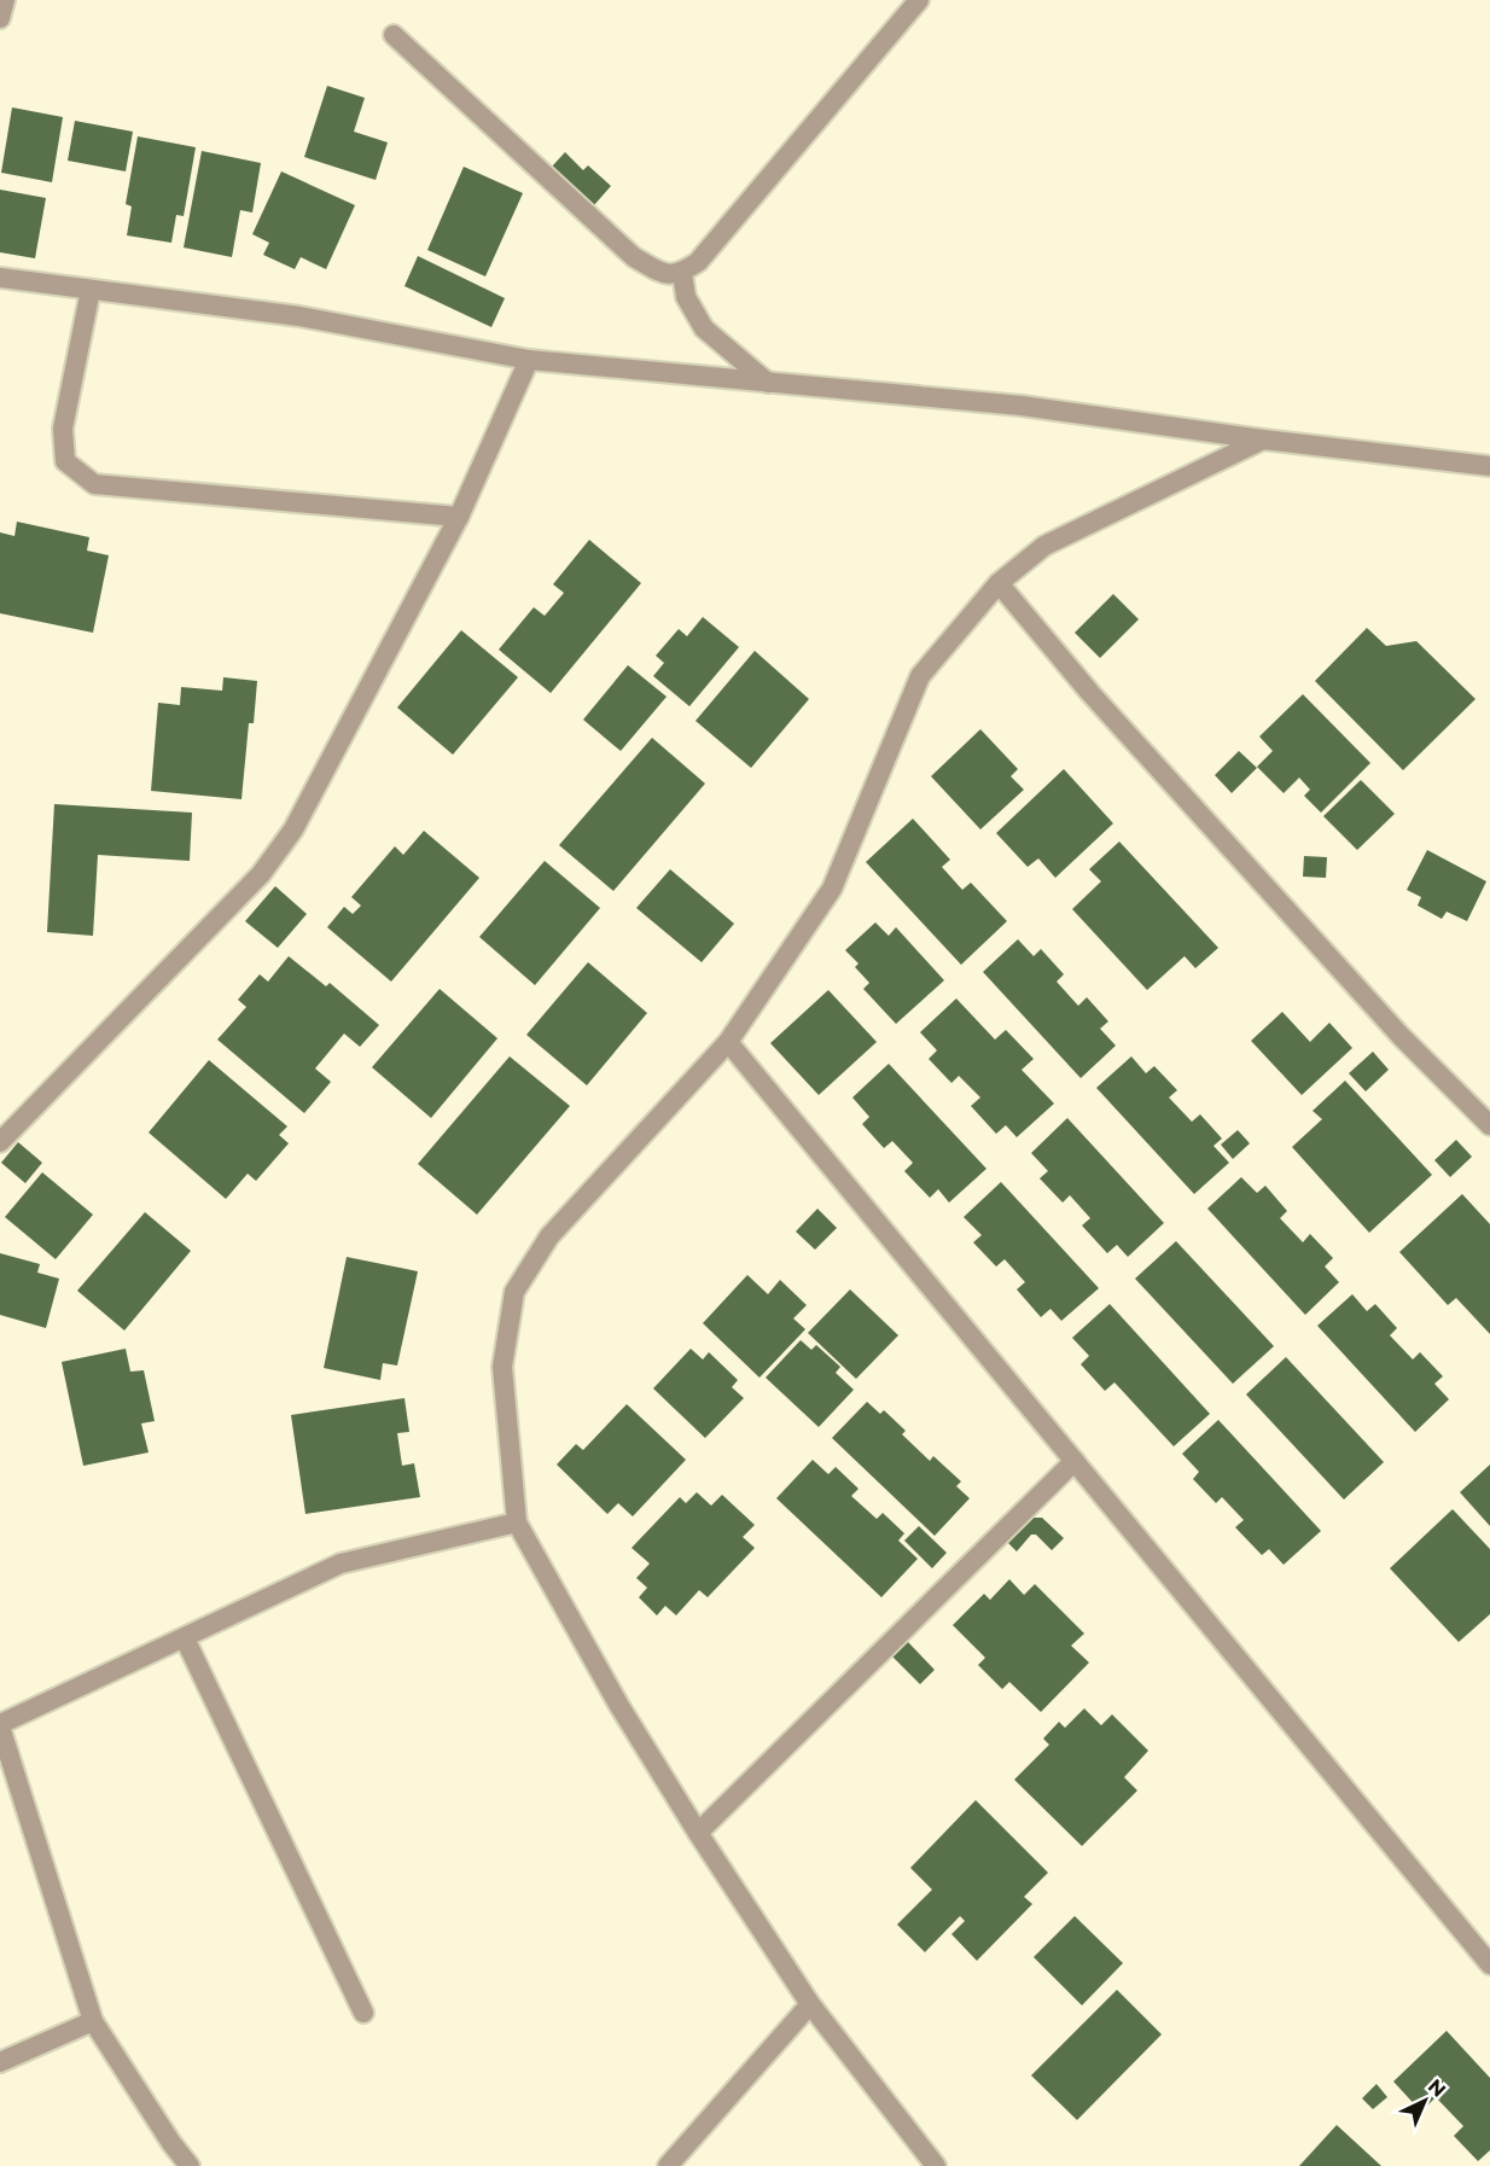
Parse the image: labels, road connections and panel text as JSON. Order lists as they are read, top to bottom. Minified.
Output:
{"north":"top right"}
